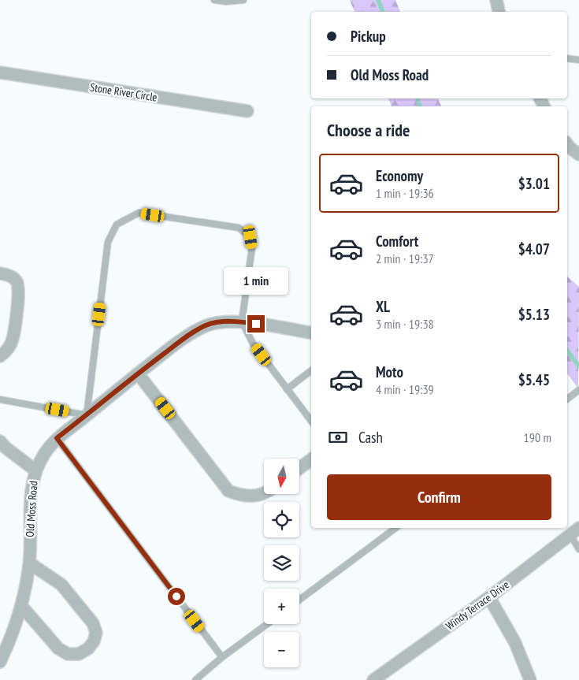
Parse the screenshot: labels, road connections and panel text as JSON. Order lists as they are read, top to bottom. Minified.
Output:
{"streets":{"street":["Stone River Circle","Old Moss Road","Windy Terrace Drive"]},"north":"bottom","page":{"banner":["Pickup","Old Moss Road"],"heading":"Choose a ride","list":[{"name":"Economy","note":"1 min · 19:36","value":"$3.01"},{"name":"Comfort","note":"2 min · 19:37","value":"$4.07"},{"name":"XL","note":"3 min · 19:38","value":"$5.13"},{"name":"Moto","note":"4 min · 19:39","value":"$5.45"}],"bubble":"1 min","pay":["Cash","190 m"],"map_buttons":["+","−"],"buttons":"Confirm"}}
